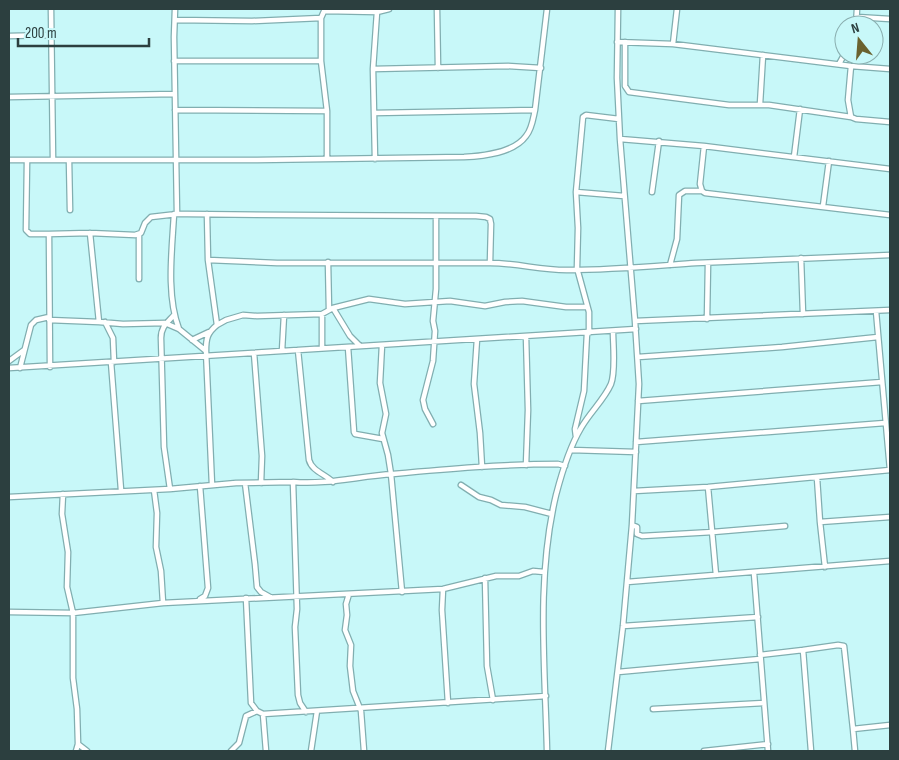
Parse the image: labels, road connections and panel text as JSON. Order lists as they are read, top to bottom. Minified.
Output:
{"scale_bar":"200 m","north":"top"}
